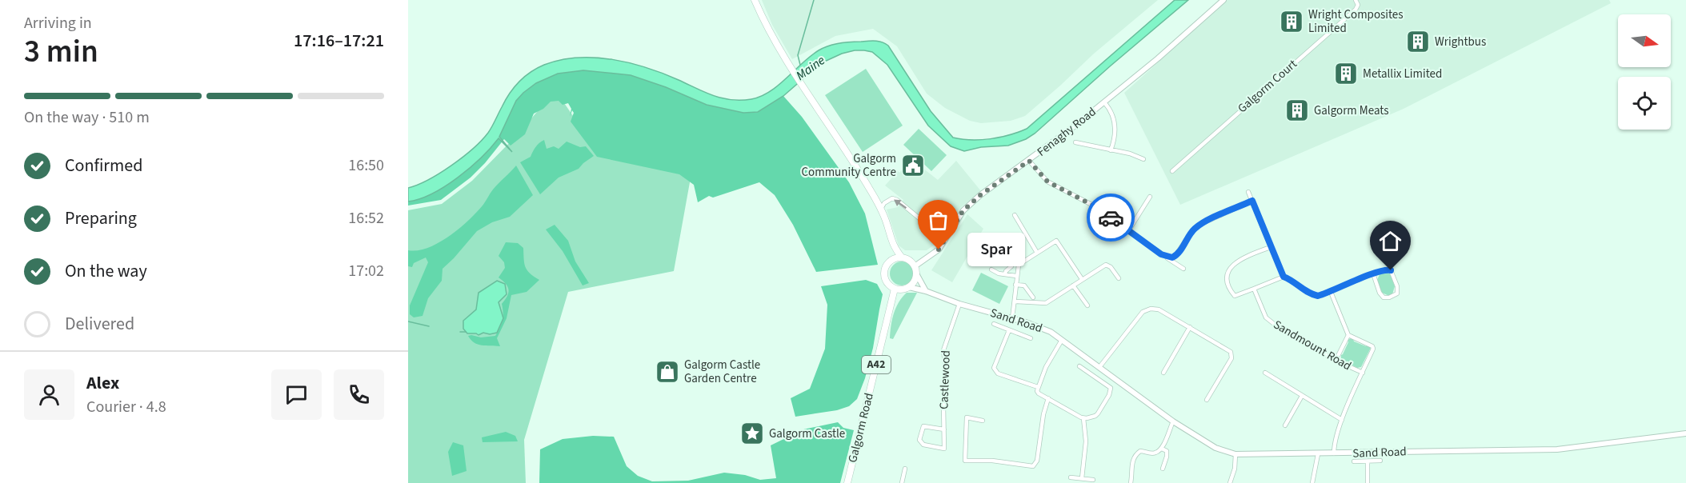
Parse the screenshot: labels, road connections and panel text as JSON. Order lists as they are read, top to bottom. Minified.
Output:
{"streets":{"main road":["A42","Galgorm Road"],"street":["Galgorm Court","Fenaghy Road","Sand Road","Sandmount Road","Castlewood"]},"crossings":[["Fenaghy Road","Sand Road"],["Fenaghy Road","Galgorm Road"],["Sand Road","Sandmount Road"],["Sand Road","Castlewood"],["Sand Road","Galgorm Road"]],"water":["Maine"],"places":{"building":["Wright Composites Limited","Wrightbus","Metallix Limited","Galgorm Meats"],"public building":["Galgorm Community Centre"],"other":["Spar"],"shop":["Galgorm Castle Garden Centre"],"place":["Galgorm Castle"]},"north":"right","page":{"heading":["3 min","Arriving in","17:16–17:21"],"panel":["Alex","Courier · 4.8"],"bar":"On the way · 510 m","list":[["Confirmed","16:50"],["Preparing","16:52"],["On the way","17:02"],"Delivered"],"bubble":"Spar"}}
